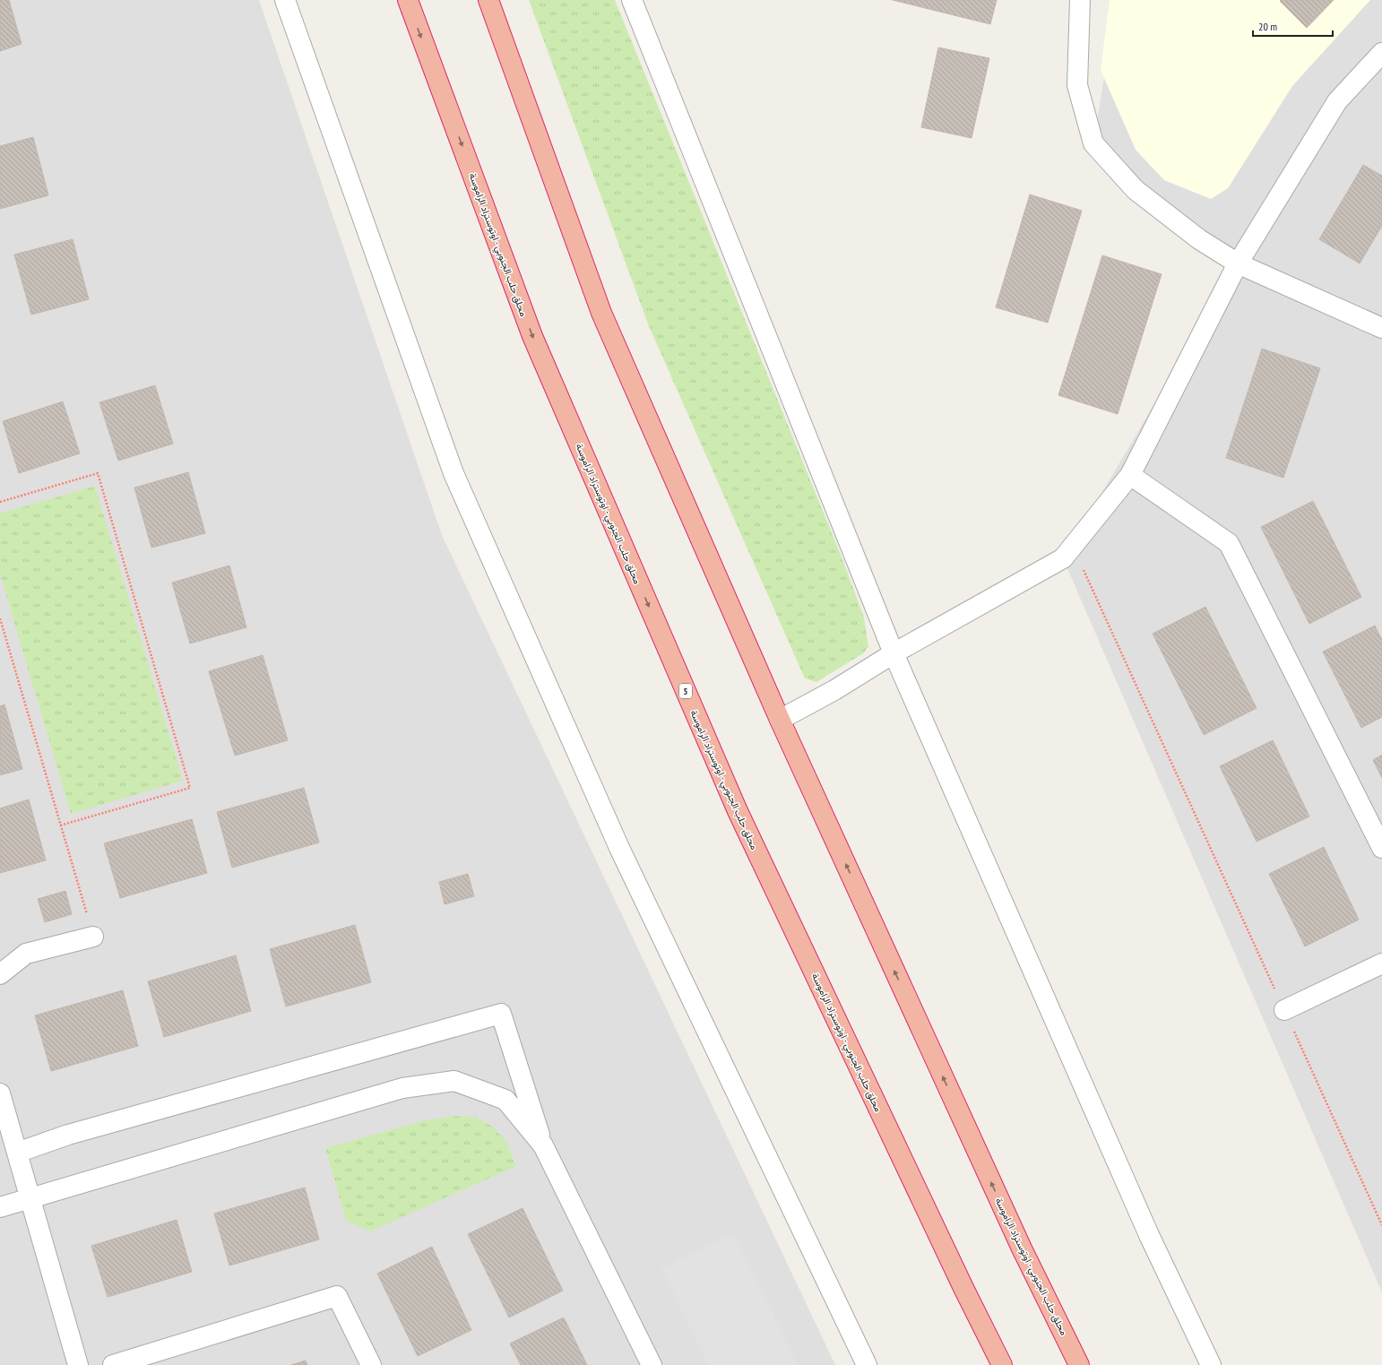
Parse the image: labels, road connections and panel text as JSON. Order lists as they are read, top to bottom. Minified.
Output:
{"streets":{"highway":["محلق حلب الجنوبي - اوتوستراد الراموسة","5"]},"scale_bar":"20 m"}
